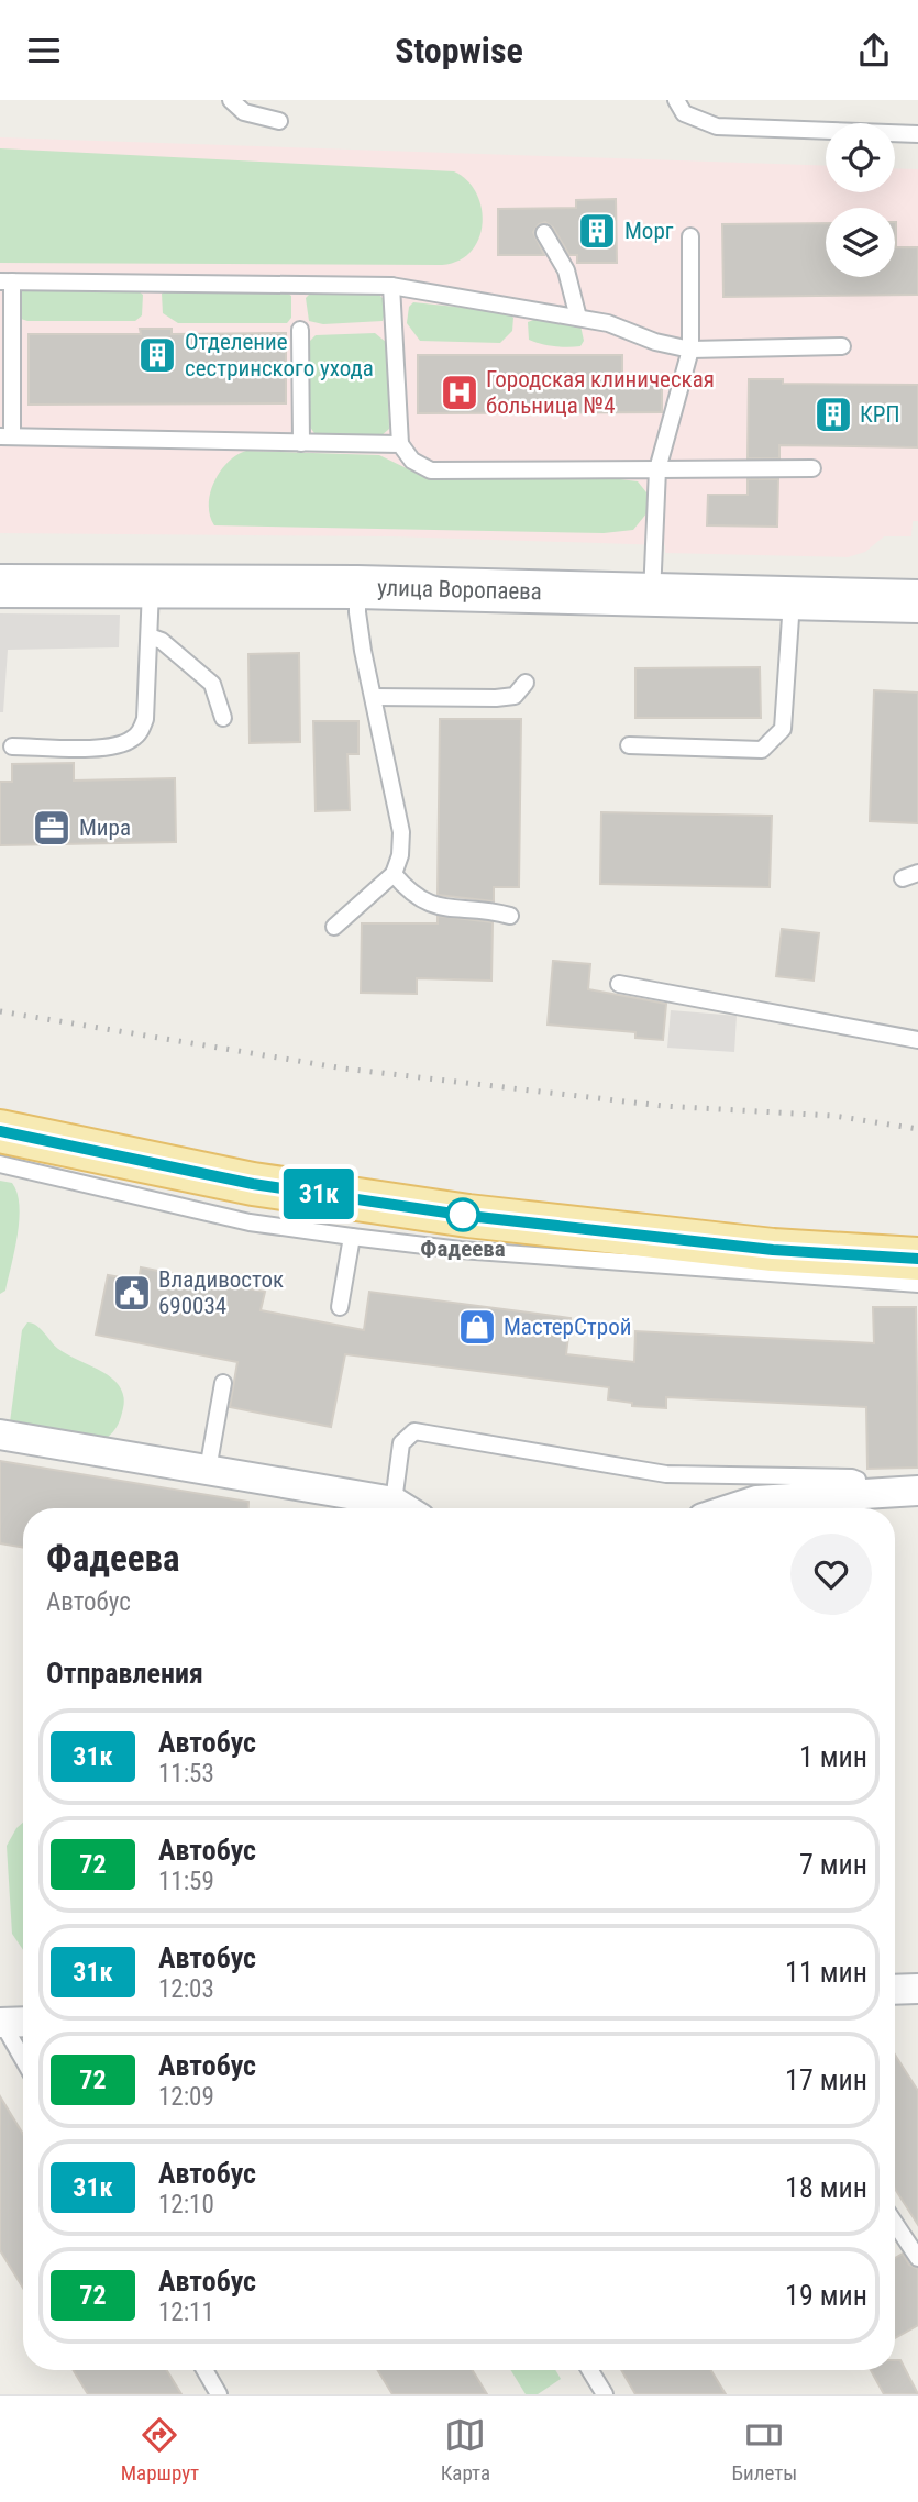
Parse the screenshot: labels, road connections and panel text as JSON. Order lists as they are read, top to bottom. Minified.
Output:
{"streets":{"main road":["улица Воропаева"]},"places":{"building":["Морг","Отделение сестринского ухода","КРП"],"hospital":["Городская клиническая больница №4"],"office":["Мира"],"other":["Фадеева"],"public building":["Владивосток 690034"],"shop":["МастерСтрой"]},"lines":["bus line 31к"],"page":{"header":"Stopwise","on_map":"31к","heading":[["Фадеева","Автобус"],"Отправления"],"list":[{"mark":"31к","name":"Автобус","note":"11:53","value":"1 мин"},{"mark":"72","name":"Автобус","note":"11:59","value":"7 мин"},{"mark":"31к","name":"Автобус","note":"12:03","value":"11 мин"},{"mark":"72","name":"Автобус","note":"12:09","value":"17 мин"},{"mark":"31к","name":"Автобус","note":"12:10","value":"18 мин"},{"mark":"72","name":"Автобус","note":"12:11","value":"19 мин"}],"tabs":["Маршрут","Карта","Билеты"]}}
